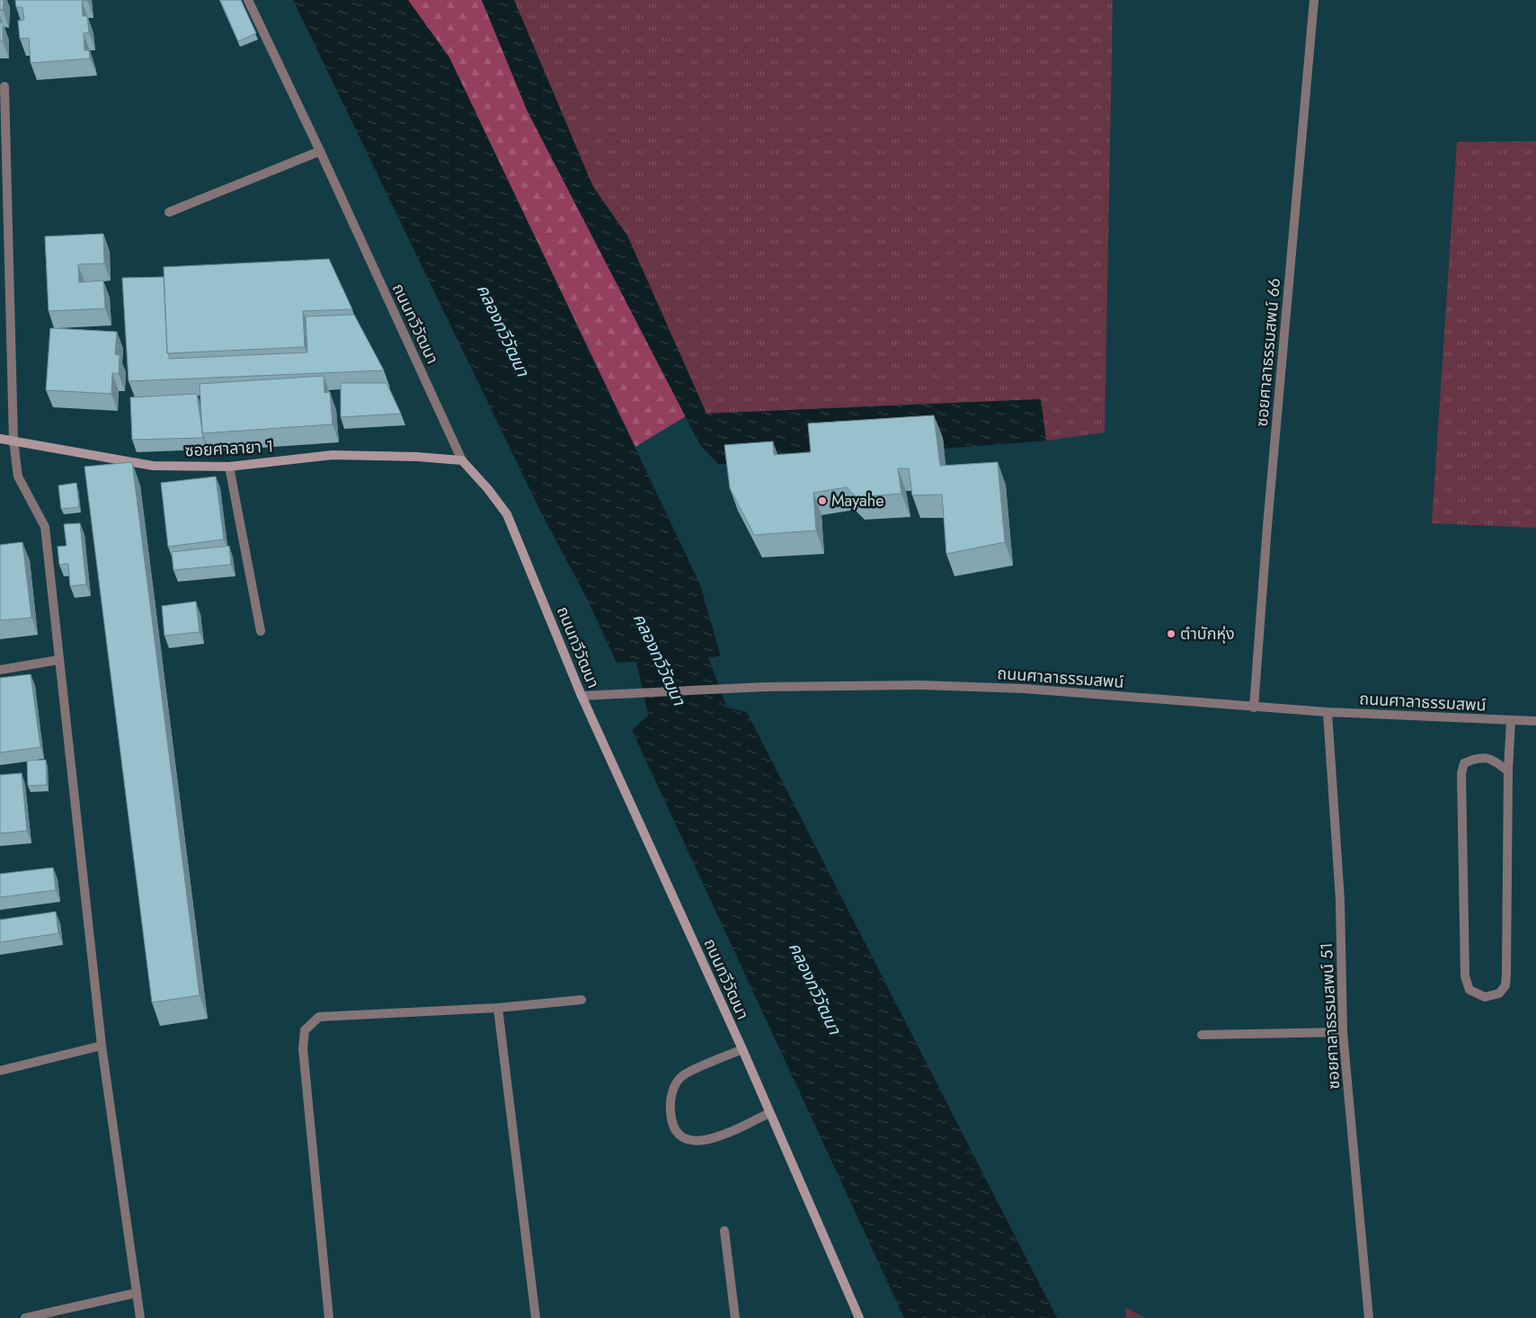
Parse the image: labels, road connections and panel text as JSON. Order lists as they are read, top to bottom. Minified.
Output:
{"streets":{"main road":["ถนนทวีวัฒนา","ซอยศาลายา 1"],"street":["ซอยศาลาธรรมสพน์ 66","ถนนศาลาธรรมสพน์","ซอยศาลาธรรมสพน์ 51"]},"crossings":[["ถนนทวีวัฒนา","ซอยศาลายา 1"],["ถนนทวีวัฒนา","ถนนศาลาธรรมสพน์"],["ซอยศาลาธรรมสพน์ 66","ถนนศาลาธรรมสพน์"],["ถนนศาลาธรรมสพน์","ซอยศาลาธรรมสพน์ 51"]],"water":["คลองทวีวัฒนา"],"places":["Mayahe","ตำบักหุ่ง"]}
